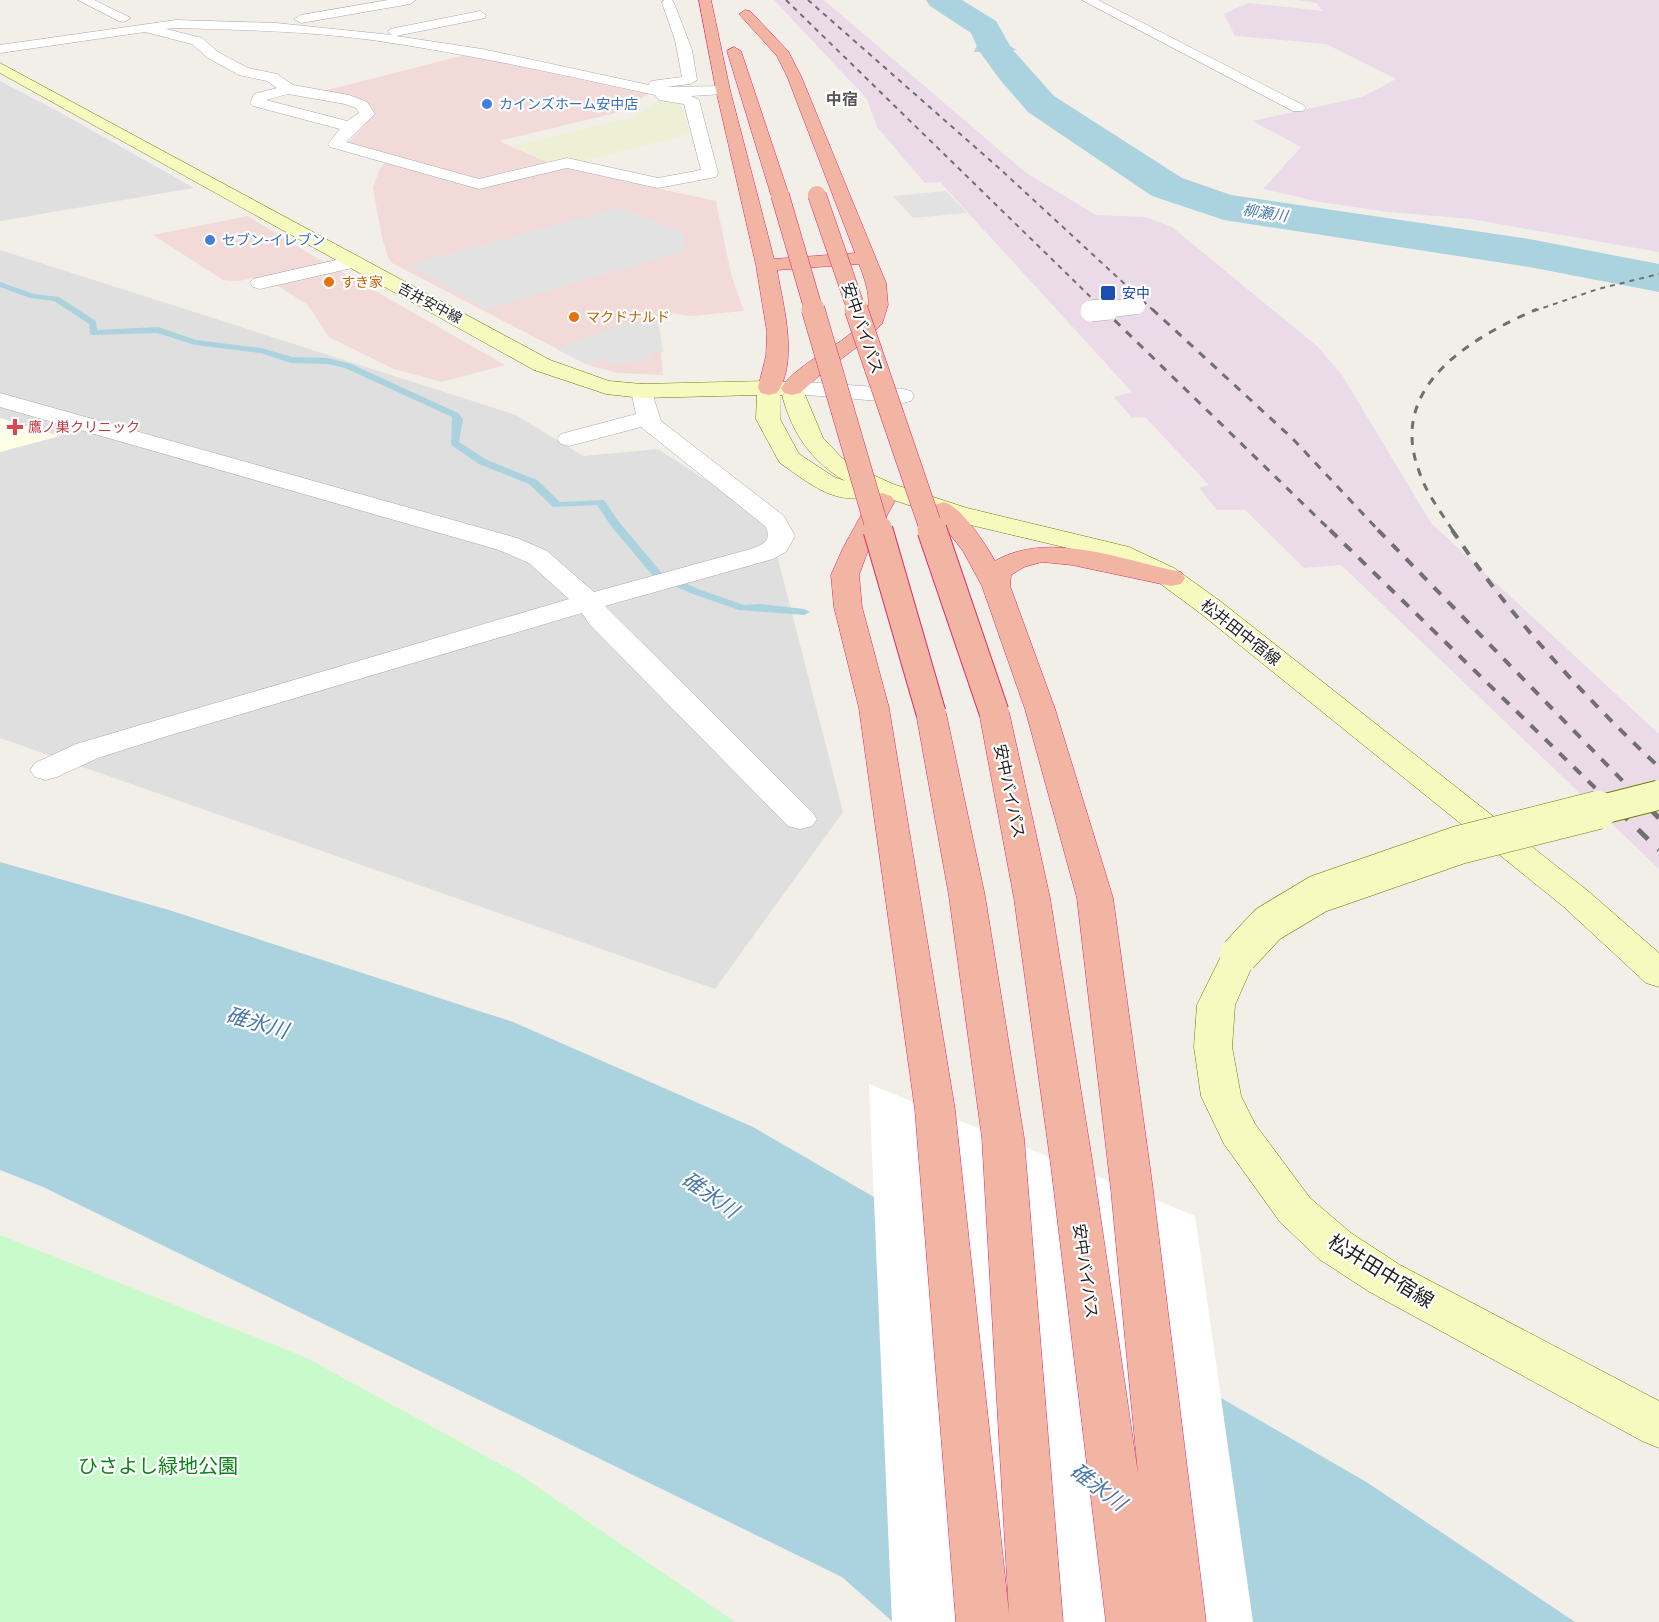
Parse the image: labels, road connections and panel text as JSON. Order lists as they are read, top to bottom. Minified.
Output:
{"streets":{"highway":["安中バイパス"],"main road":["吉井安中線","松井田中宿線"]},"crossings":[["吉井安中線","松井田中宿線"]],"districts":["中宿"],"water":["柳瀬川","碓氷川"],"parks":["ひさよし緑地公園"],"places":{"other":["カインズホーム安中店","セブン-イレブン","すき家","マクドナルド"],"transit":["安中"],"health":["鷹ノ巣クリニック"]}}
